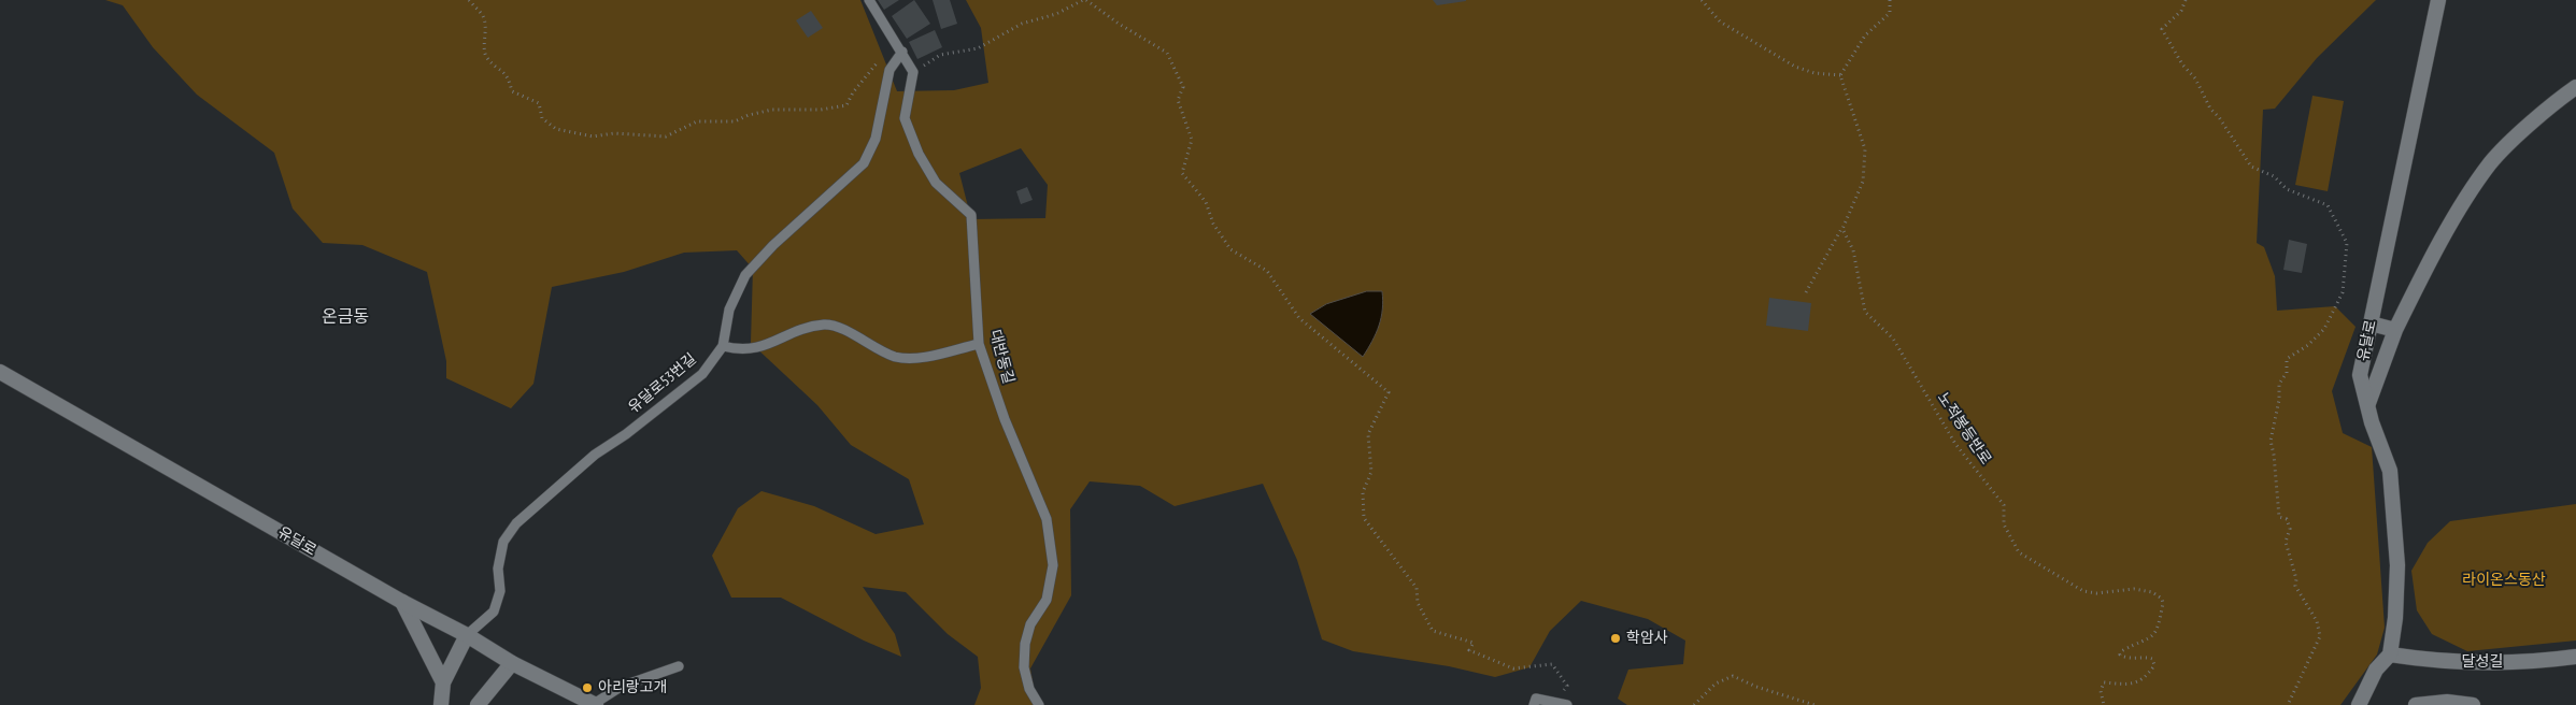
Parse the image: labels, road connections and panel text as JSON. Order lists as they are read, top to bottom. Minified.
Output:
{"streets":{"street":["유달로","달성길"],"lane":["대반동길","유달로53번길"],"path":["노적봉등반로"]},"crossings":[["유달로","유달로53번길"],["유달로","달성길"]],"districts":["온금동"],"parks":["라이온스동산"],"places":["학암사","아리랑고개"]}
